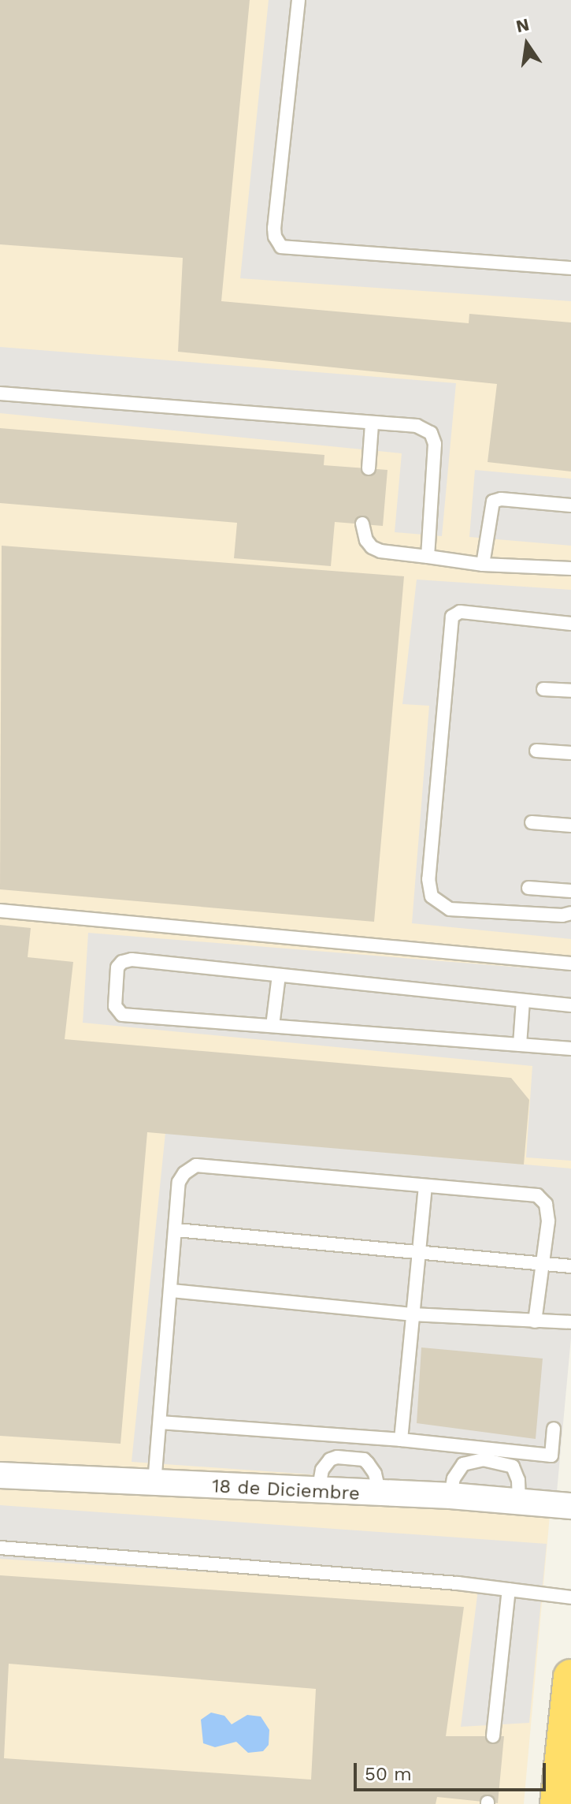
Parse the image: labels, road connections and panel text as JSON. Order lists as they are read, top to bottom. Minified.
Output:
{"streets":{"street":["18 de Diciembre"]},"scale_bar":"50 m","north":"top"}
